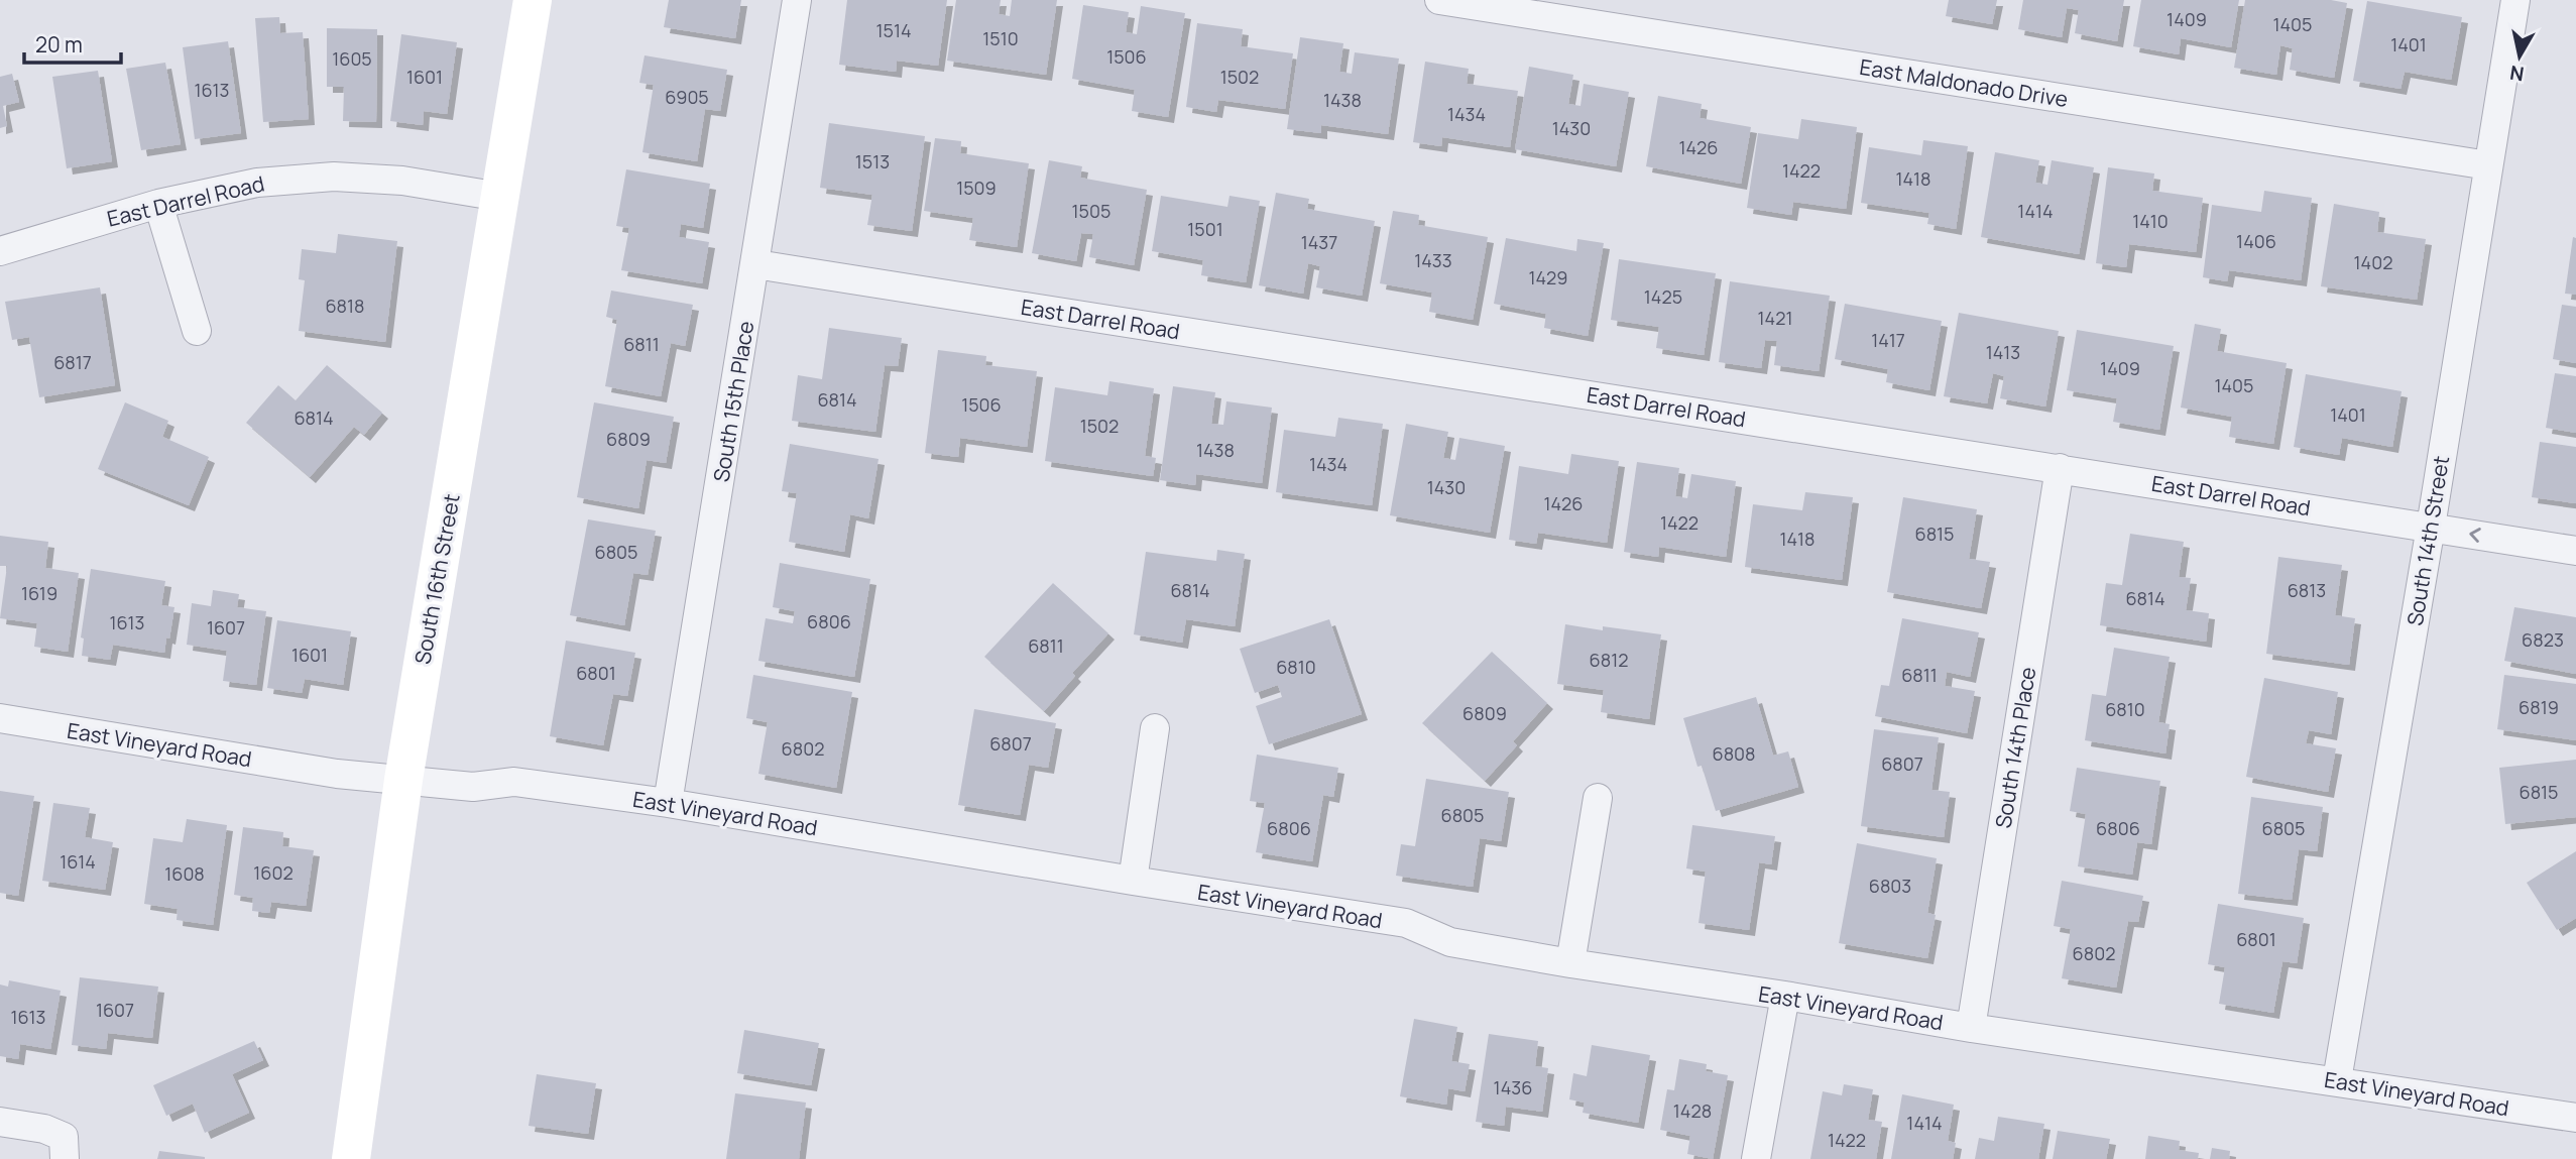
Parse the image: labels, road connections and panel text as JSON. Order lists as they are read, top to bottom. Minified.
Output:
{"streets":{"main road":["South 16th Street"],"street":["East Maldonado Drive","East Darrel Road","South 15th Place","South 14th Street","East Vineyard Road","South 14th Place"]},"crossings":[["East Maldonado Drive","South 14th Street"],["East Darrel Road","South 15th Place"],["East Darrel Road","South 14th Street"],["East Darrel Road","South 16th Street"],["East Darrel Road","South 14th Place"],["South 15th Place","East Vineyard Road"],["South 14th Street","East Vineyard Road"],["South 16th Street","East Vineyard Road"],["East Vineyard Road","South 14th Place"]],"house_numbers":["1409","1405","1514","1510","1401","1506","1605","1601","1502","1613","6905","1438","1434","1430","1426","1513","1422","1418","1509","1505","1414","1410","1501","1406","1437","1433","1402","1429","1425","6818","1421","1417","6811","1413","6817","1409","1405","6814","1506","1401","6814","1502","6809","1438","1434","1430","1426","1422","6815","1418","6805","6814","6813","1619","6814","6806","1613","1607","6823","6811","1601","6812","6810","6801","6811","6819","6810","6809","6807","6802","6808","6807","6815","6805","6806","6806","6805","1614","1602","1608","6803","6801","6802","1607","1613","1436","1428","1414","1422"],"scale_bar":"20 m","north":"bottom"}
